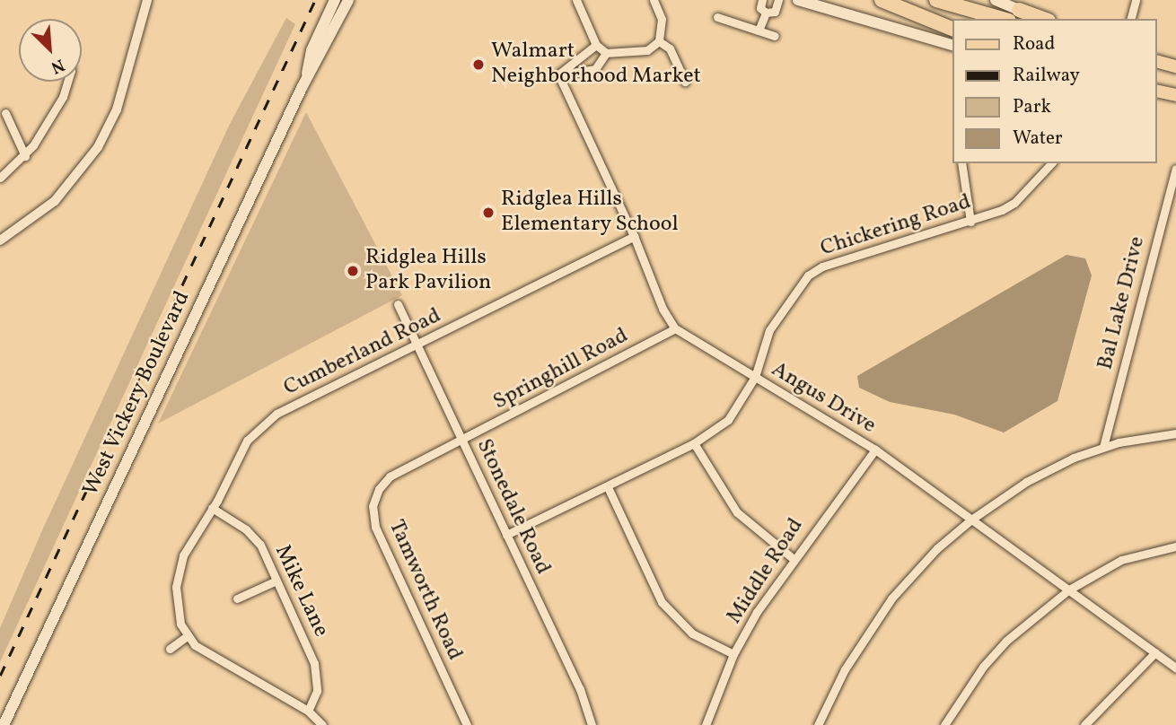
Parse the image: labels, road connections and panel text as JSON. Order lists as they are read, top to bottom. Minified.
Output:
{"streets":{"main road":["West Vickery Boulevard"],"street":["Chickering Road","Bal Lake Drive","Cumberland Road","Springhill Road","Angus Drive","Stonedale Road","Middle Road","Tamworth Road","Mike Lane"]},"crossings":[["Chickering Road","Angus Drive"],["Chickering Road","Stonedale Road"],["Cumberland Road","Angus Drive"],["Cumberland Road","Stonedale Road"],["Cumberland Road","Mike Lane"],["Springhill Road","Angus Drive"],["Springhill Road","Stonedale Road"],["Springhill Road","Tamworth Road"],["Angus Drive","Middle Road"],["Stonedale Road","Tamworth Road"]],"places":["Walmart Neighborhood Market","Ridglea Hills Elementary School","Ridglea Hills Park Pavilion"],"legend":["Road","Railway","Park","Water"],"north":"bottom right"}
